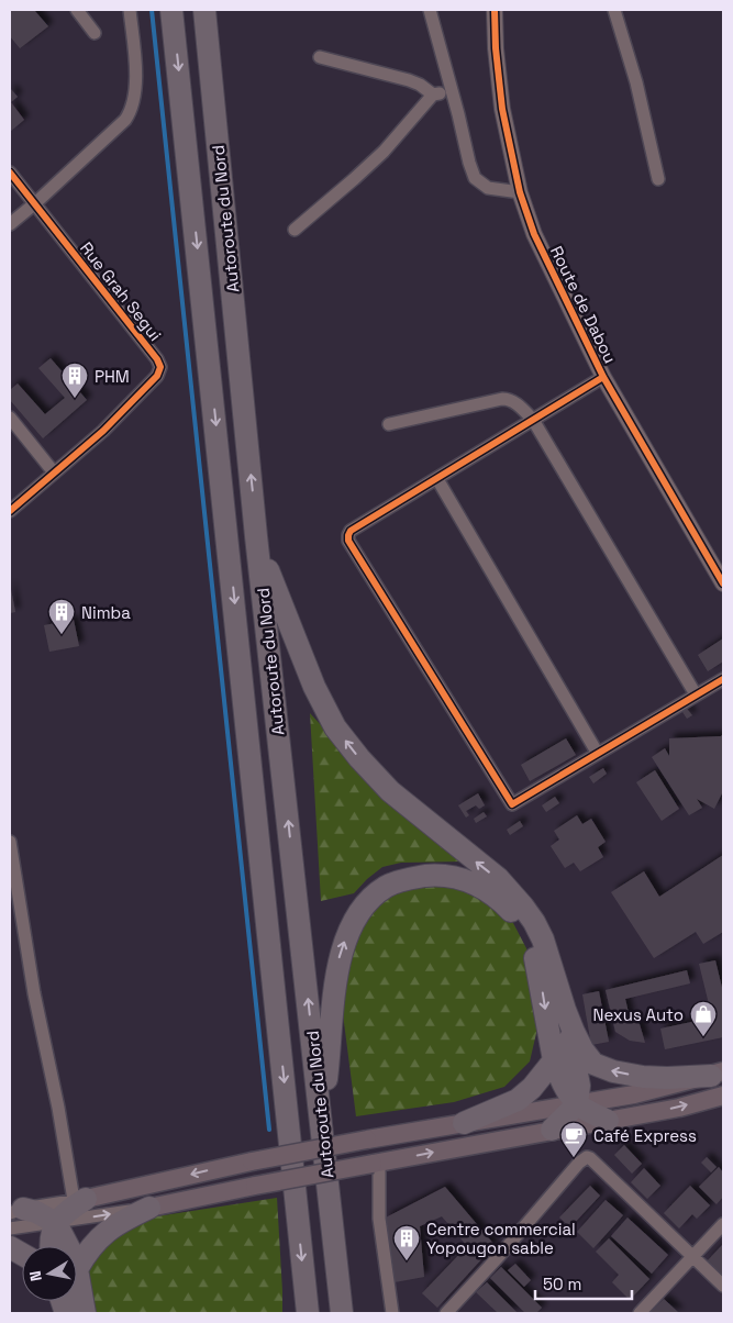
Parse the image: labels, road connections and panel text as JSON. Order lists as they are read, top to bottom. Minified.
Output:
{"streets":{"highway":["Autoroute du Nord"],"street":["Rue Grah Segui","Route de Dabou"]},"places":{"building":["PHM","Nimba","Centre commercial Yopougon sable"],"shop":["Nexus Auto"],"cafe":["Café Express"]},"scale_bar":"50 m","north":"left"}
